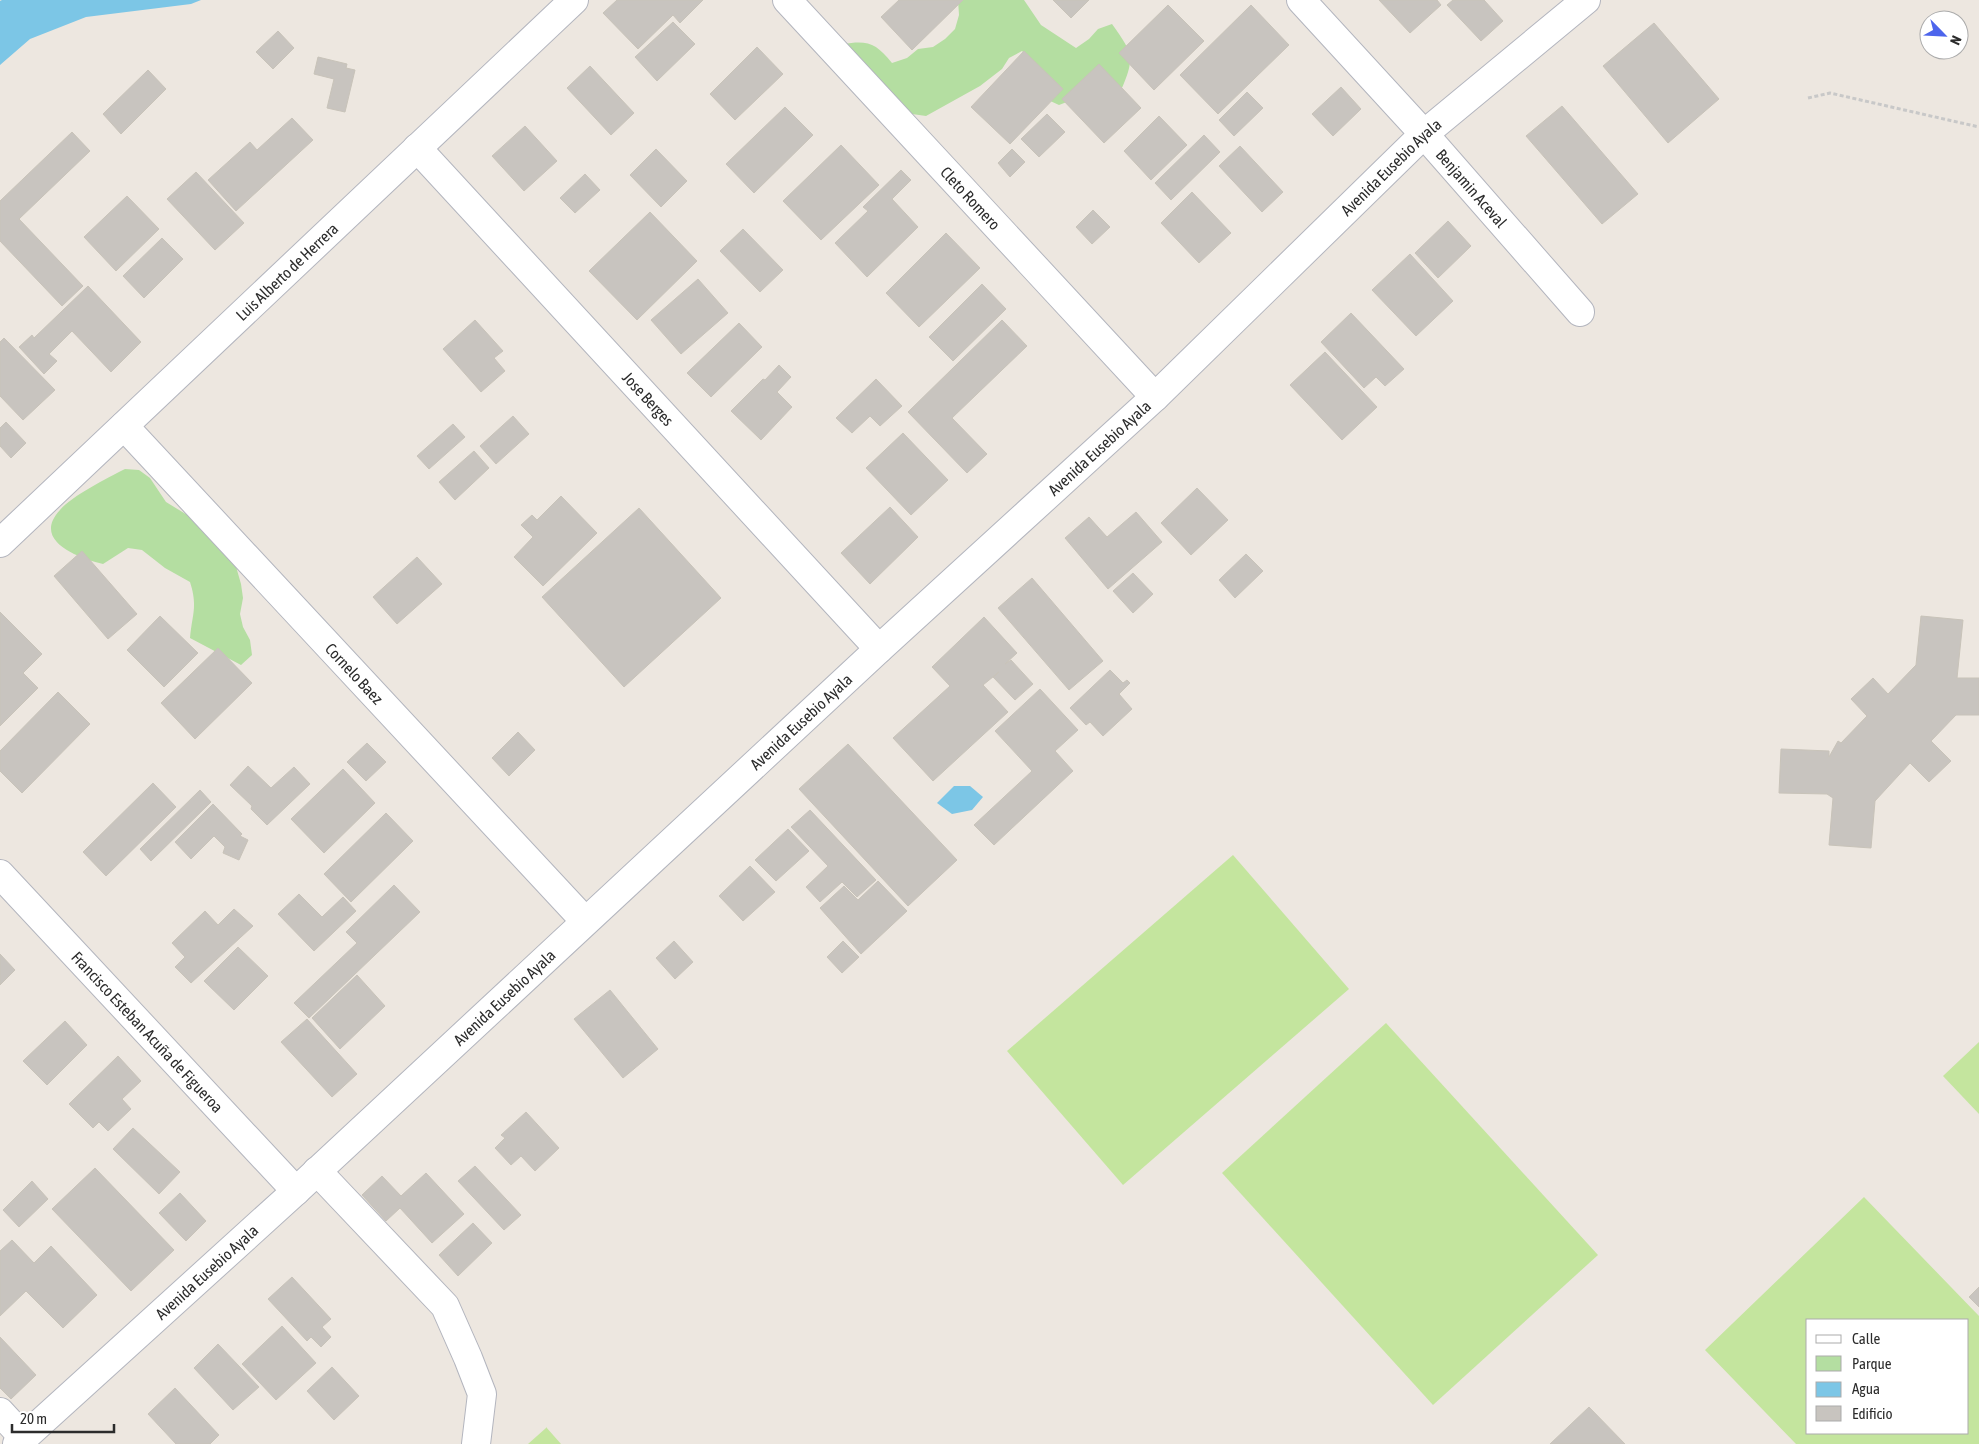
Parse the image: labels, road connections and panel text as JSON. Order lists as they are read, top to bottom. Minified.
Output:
{"streets":{"street":["Avenida Eusebio Ayala","Benjamin Aceval","Cleto Romero","Luis Alberto de Herrera","Jose Berges","Cornelo Baez","Francisco Esteban Acuña de Figueroa"]},"crossings":[["Avenida Eusebio Ayala","Benjamin Aceval"],["Avenida Eusebio Ayala","Cleto Romero"],["Avenida Eusebio Ayala","Jose Berges"],["Avenida Eusebio Ayala","Cornelo Baez"],["Avenida Eusebio Ayala","Francisco Esteban Acuña de Figueroa"],["Luis Alberto de Herrera","Jose Berges"],["Luis Alberto de Herrera","Cornelo Baez"]],"legend":["Calle","Parque","Agua","Edificio"],"scale_bar":"20 m","north":"bottom right"}
